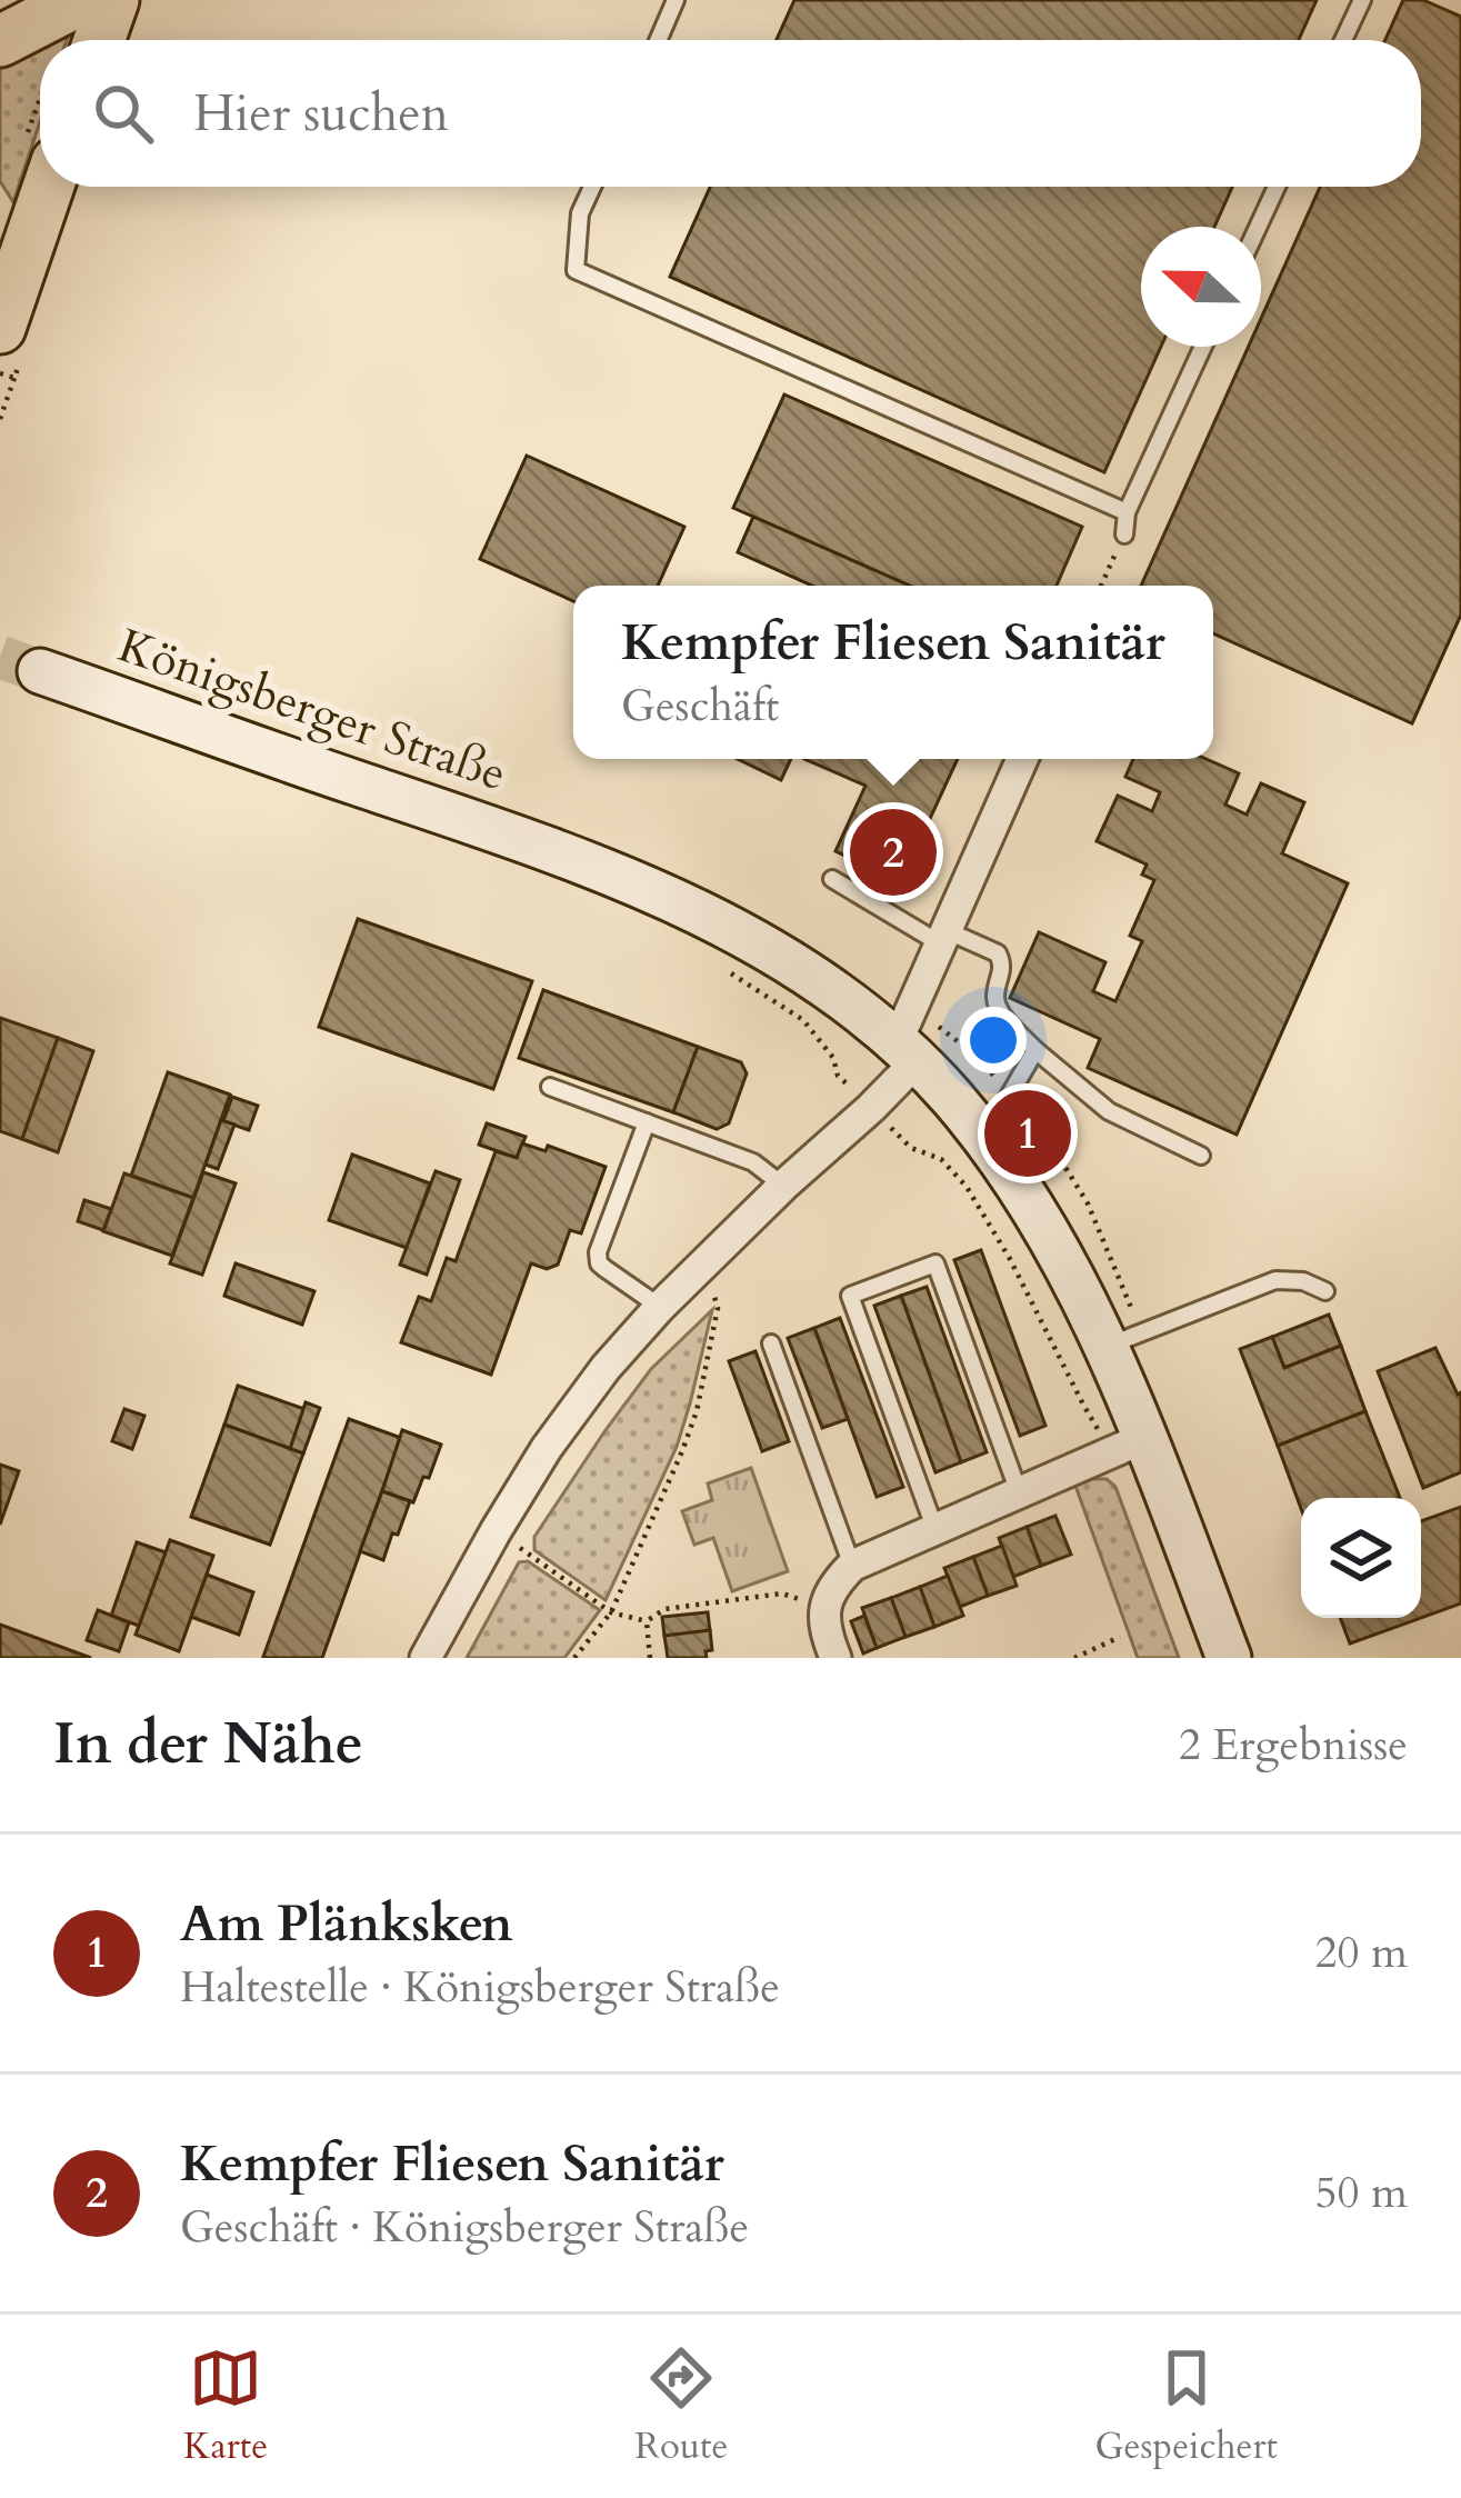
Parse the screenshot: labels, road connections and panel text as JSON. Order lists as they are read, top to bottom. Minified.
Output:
{"streets":{"street":["Königsberger Straße"]},"north":"left","page":{"search":"Hier suchen","popup":["Kempfer Fliesen Sanitär","Geschäft"],"pins":["2","1"],"heading":["In der Nähe","2 Ergebnisse"],"list":[{"mark":"1","name":"Am Plänksken","note":"Haltestelle · Königsberger Straße","value":"20 m"},{"mark":"2","name":"Kempfer Fliesen Sanitär","note":"Geschäft · Königsberger Straße","value":"50 m"}],"nav":["Karte","Route","Gespeichert"]}}
